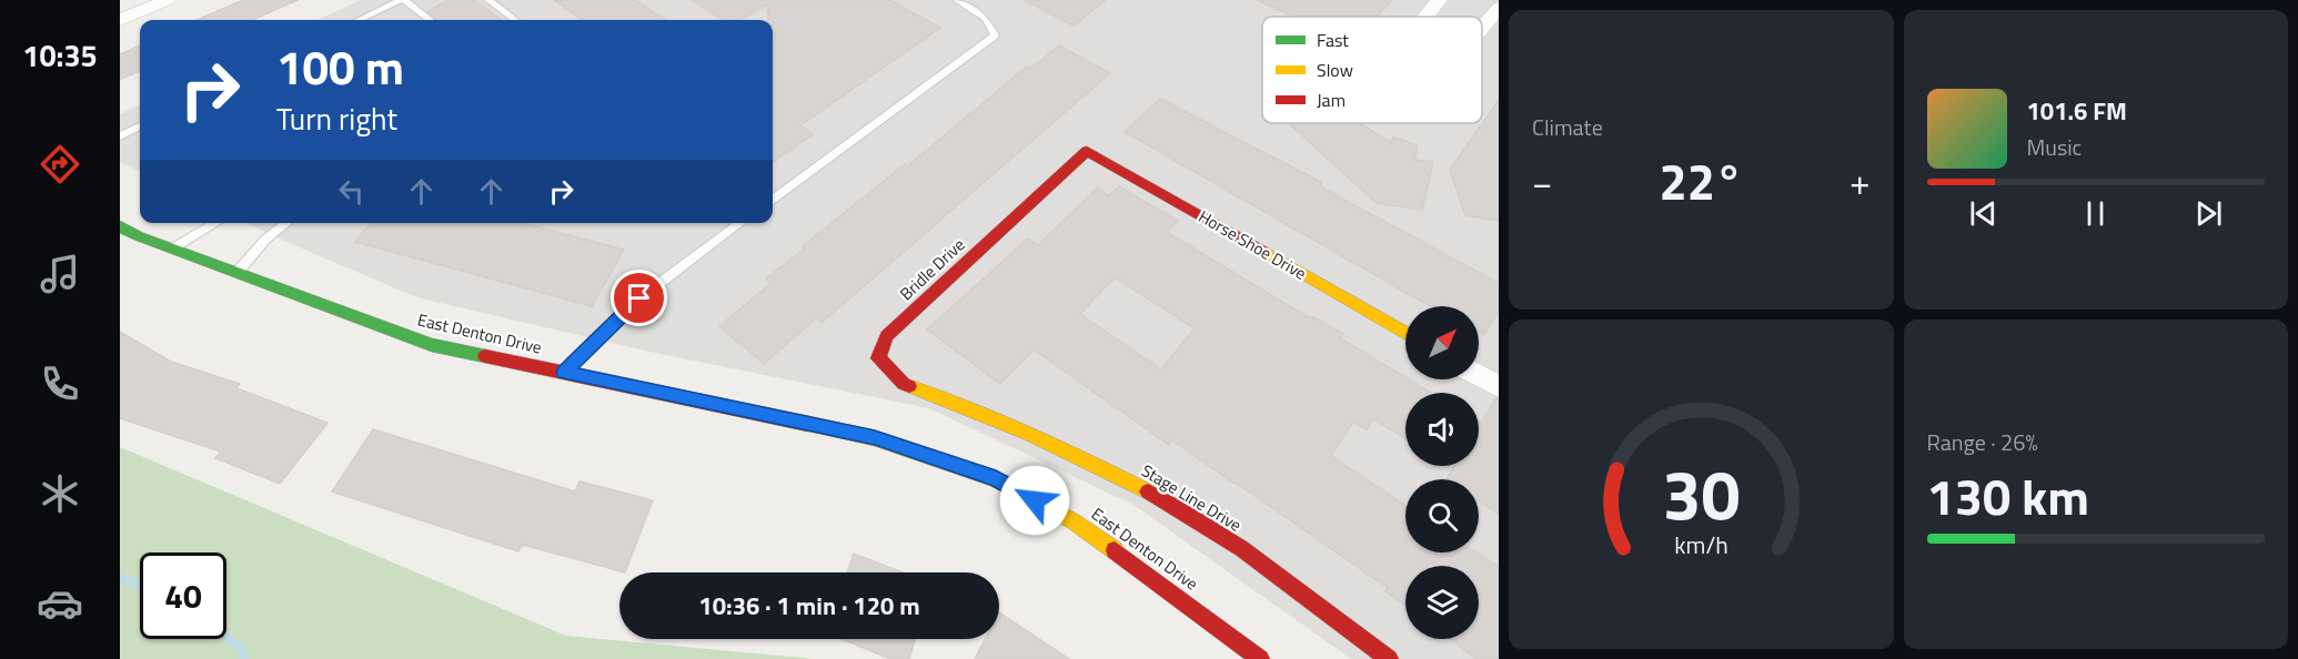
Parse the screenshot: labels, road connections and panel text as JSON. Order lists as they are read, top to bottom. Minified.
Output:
{"streets":{"street":["Horse Shoe Drive","Bridle Drive","East Denton Drive","Stage Line Drive"]},"crossings":[["Horse Shoe Drive","Bridle Drive"],["Bridle Drive","Stage Line Drive"]],"legend":["Fast","Slow","Jam"],"north":"top right","page":{"tabs":"10:35","tile":["Climate",["Range · 26%","130 km"]],"turn":["100 m","Turn right"],"song":["101.6 FM","Music"],"heat":["−","22°","+"],"limit":"40","trip":"10:36 · 1 min · 120 m","gauge":["30","km/h"]}}
